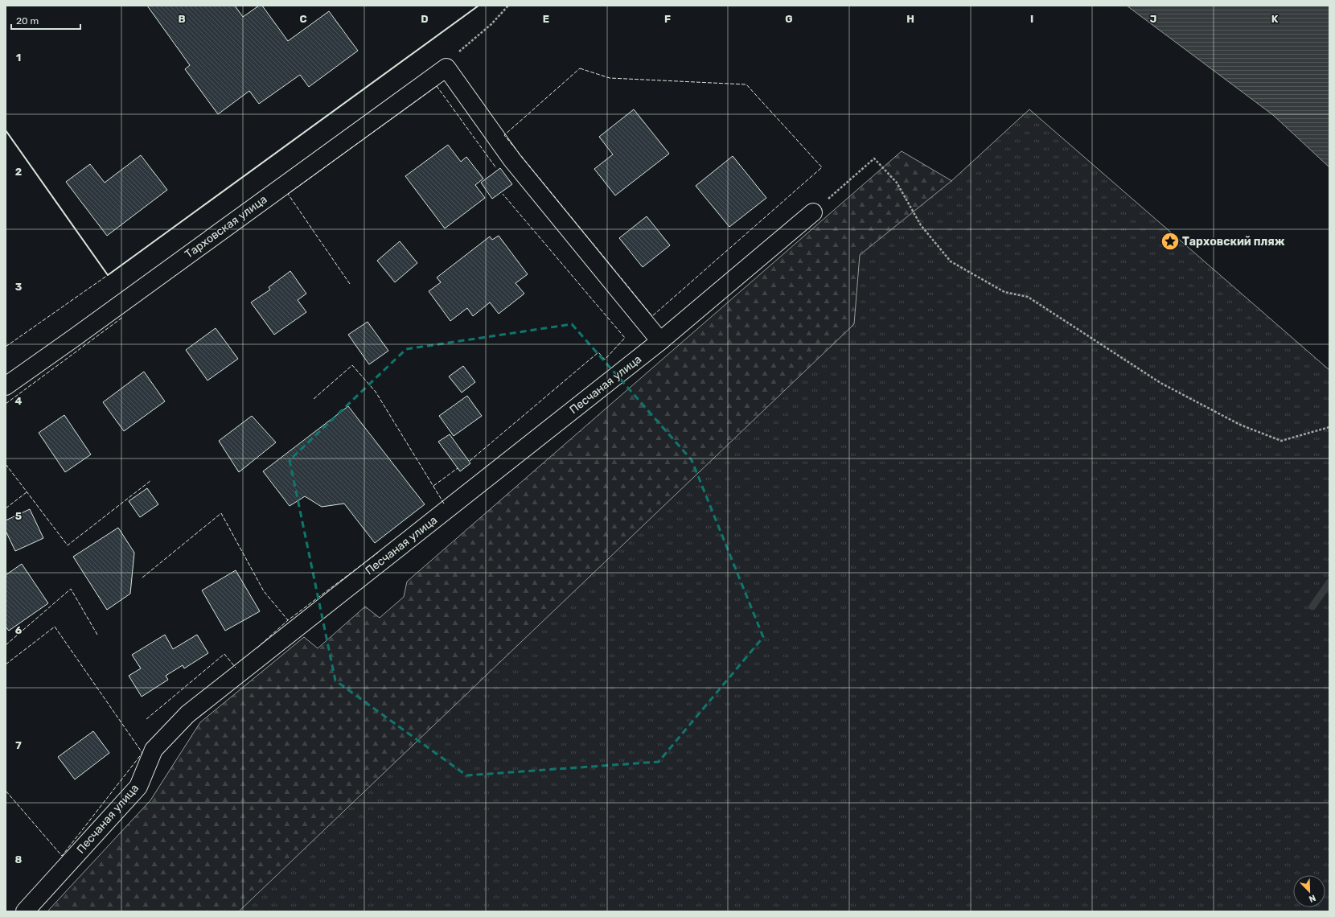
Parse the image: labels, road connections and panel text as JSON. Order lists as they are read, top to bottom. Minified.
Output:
{"streets":{"street":["Тарховская улица","Песчаная улица"]},"places":{"place":["Тарховский пляж"]},"scale_bar":"20 m","north":"bottom right","grid":{"columns":["B","C","D","E","F","G","H","I","J","K"],"rows":["1","2","3","4","5","6","7","8"]}}
